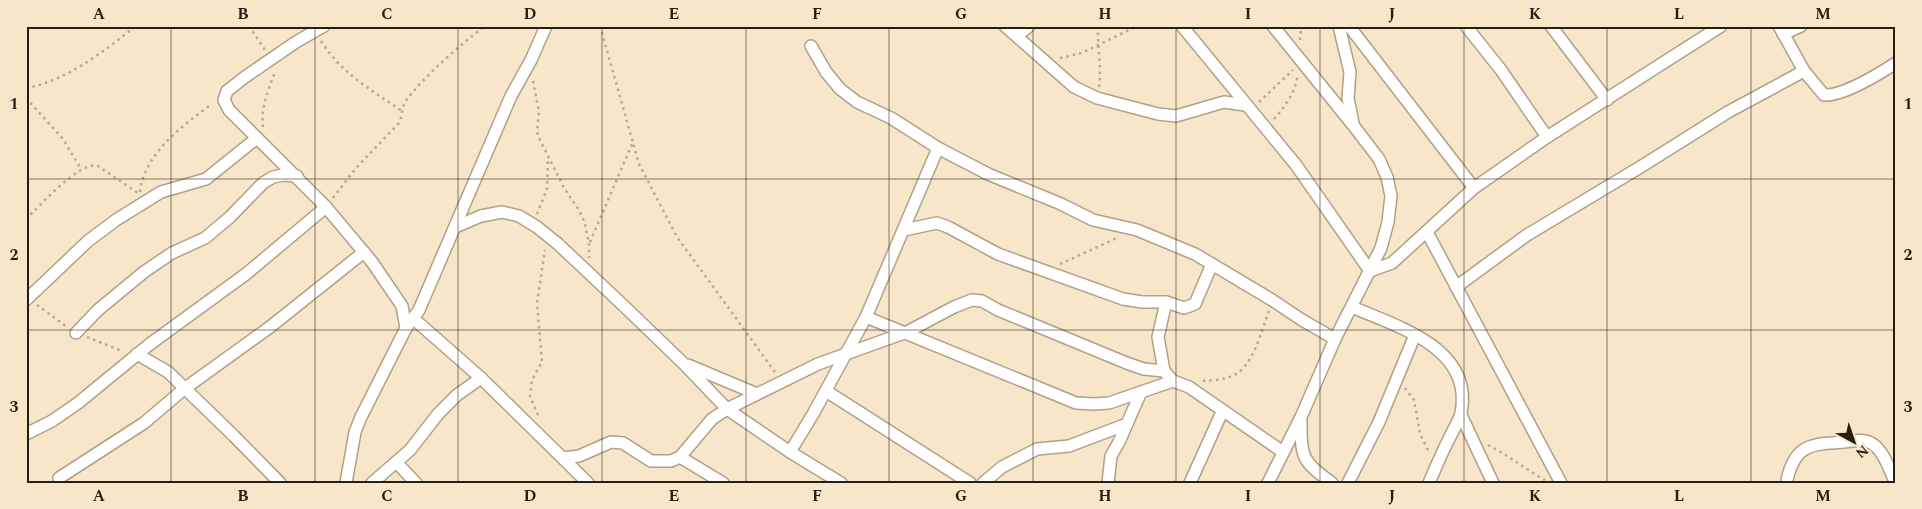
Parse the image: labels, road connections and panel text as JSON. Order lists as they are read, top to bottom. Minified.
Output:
{"north":"bottom right","grid":{"columns":["A","B","C","D","E","F","G","H","I","J","K","L","M"],"rows":["1","2","3"]}}
